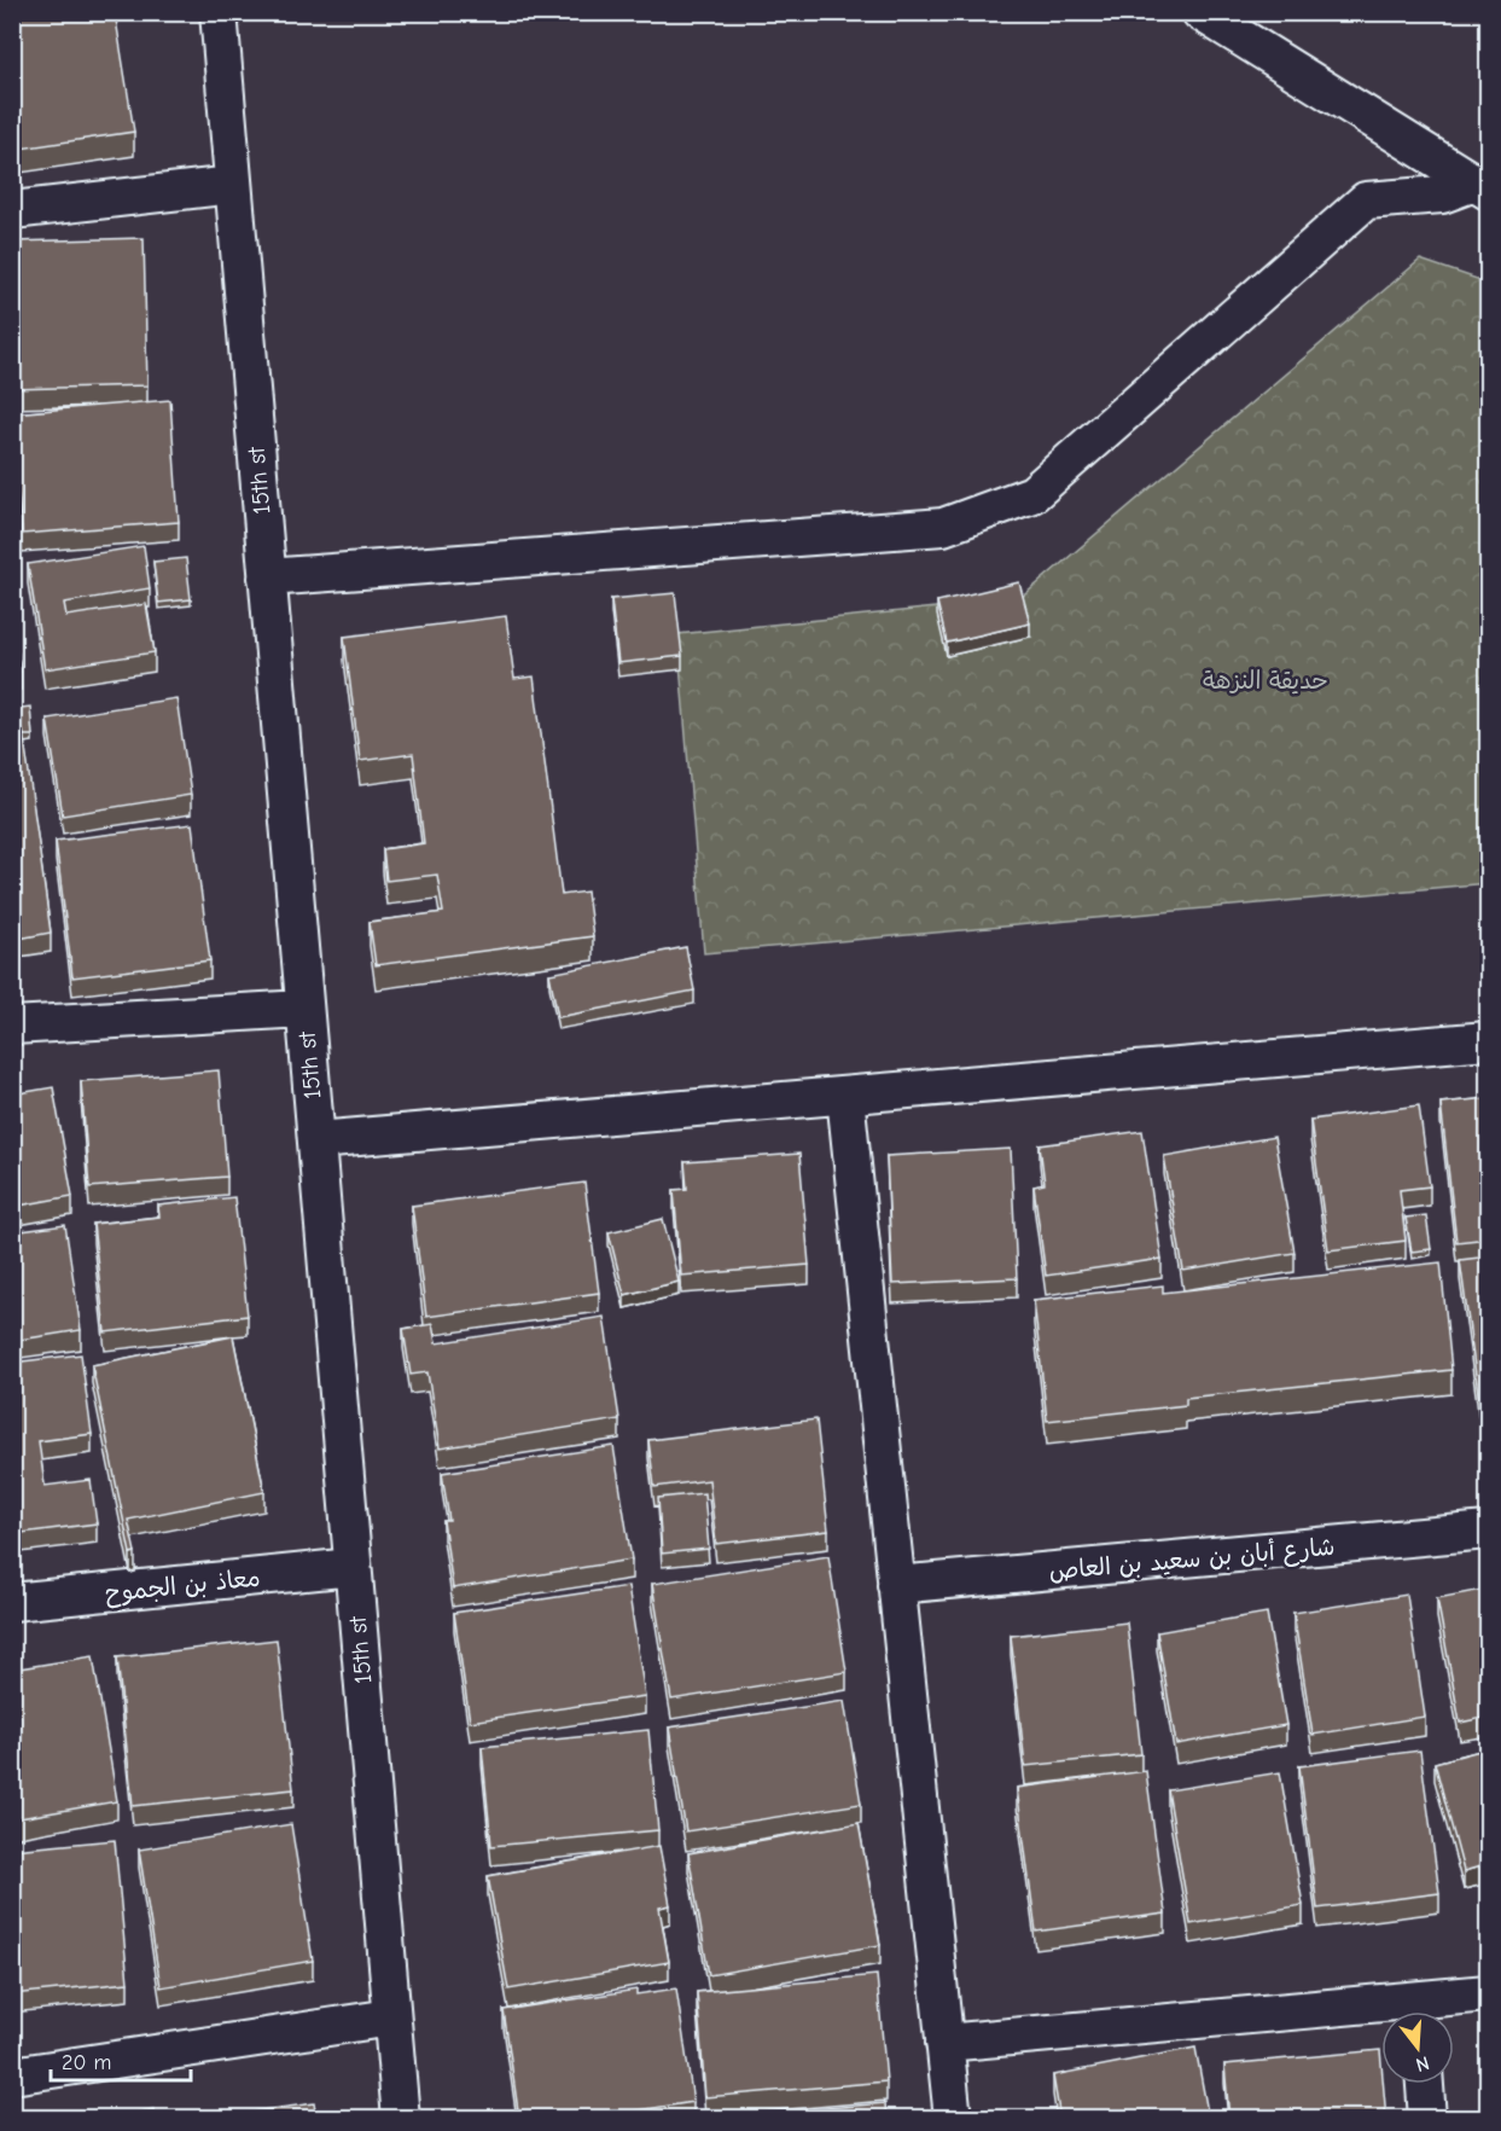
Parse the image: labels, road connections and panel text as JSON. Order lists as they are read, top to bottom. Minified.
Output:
{"streets":{"street":["15th st","شارع أبان بن سعيد بن العاص","معاذ بن الجموح"]},"crossings":[["15th st","معاذ بن الجموح"]],"parks":["حديقة النزهة"],"scale_bar":"20 m","north":"bottom"}
